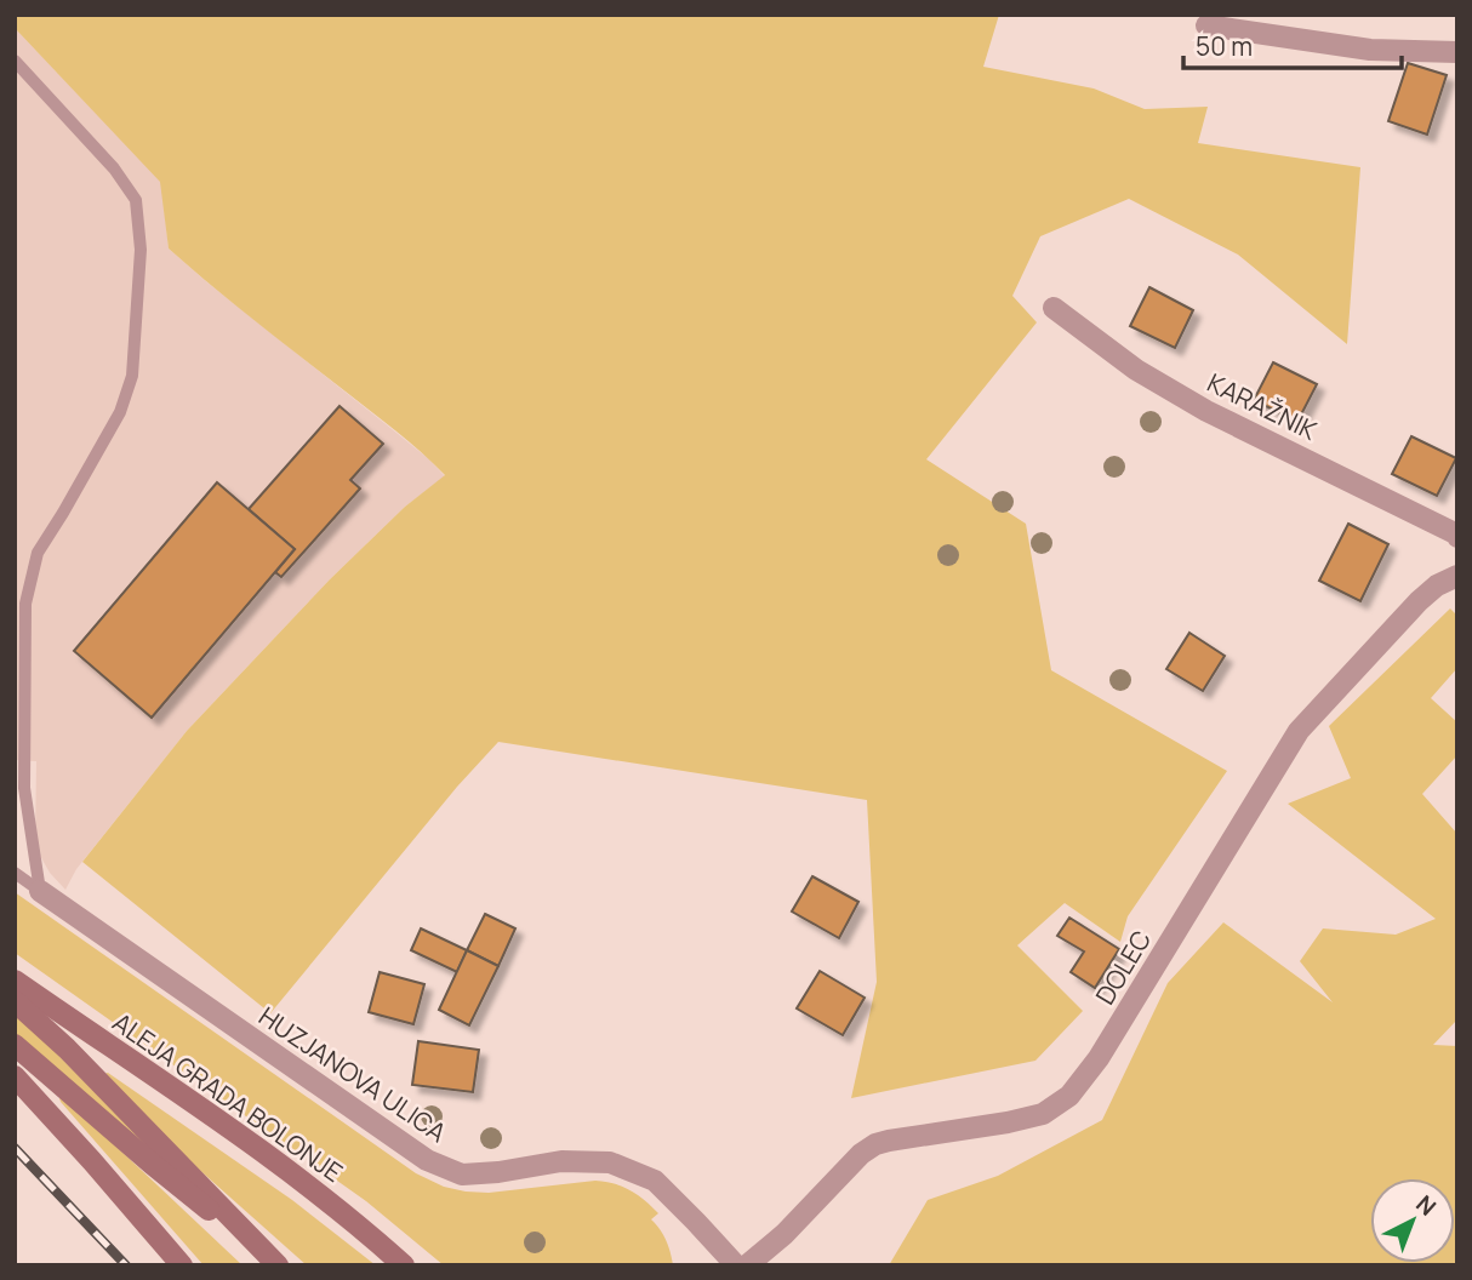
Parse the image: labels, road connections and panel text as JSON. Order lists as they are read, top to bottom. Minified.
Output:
{"streets":{"main road":["ALEJA GRADA BOLONJE"],"street":["KARAŽNIK","DOLEC","HUZJANOVA ULICA"]},"scale_bar":"50 m","north":"top right"}
